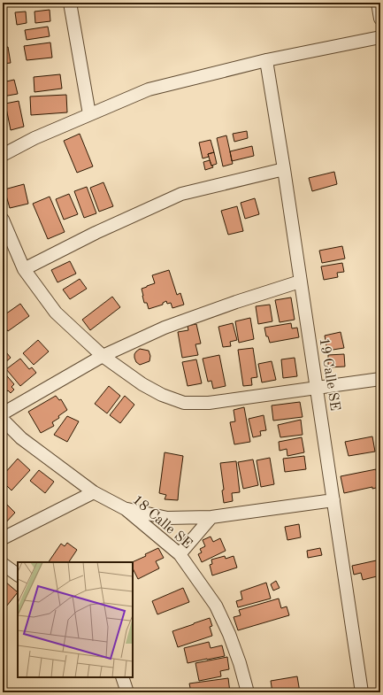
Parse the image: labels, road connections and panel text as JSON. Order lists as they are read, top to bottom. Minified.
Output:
{"streets":{"street":["19 Calle SE","18 Calle SE"]}}
